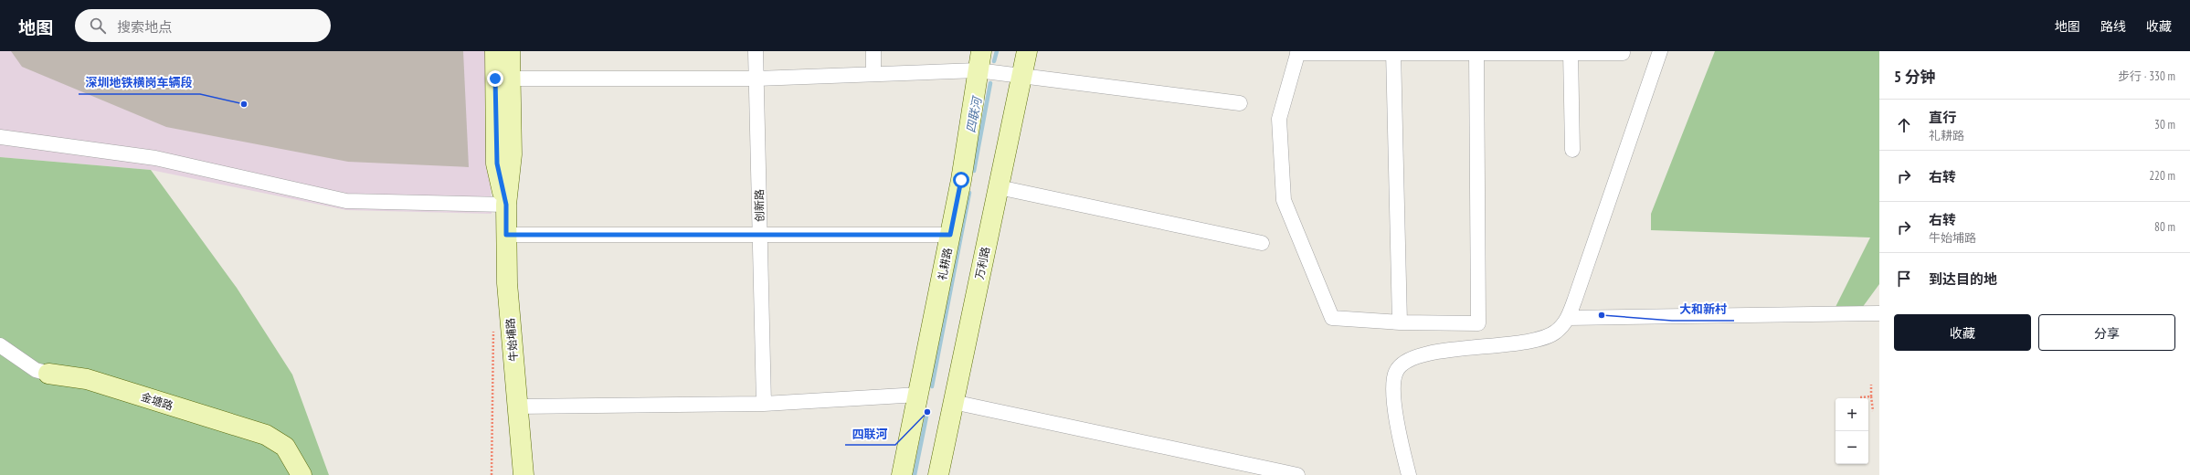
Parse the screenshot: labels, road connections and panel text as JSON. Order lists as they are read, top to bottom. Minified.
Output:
{"streets":{"street":["创新路","万利路","礼耕路","牛始埔路","金塘路"]},"water":["四联河"],"places":["深圳地铁横岗车辆段","大和新村","四联河"],"page":{"header":"地图","search":"搜索地点","nav":["地图","路线","收藏"],"heading":["5 分钟","步行 · 330 m"],"list":[["直行","礼耕路","30 m"],["右转","220 m"],["右转","牛始埔路","80 m"],"到达目的地"],"buttons":["收藏","分享"],"map_buttons":["+","−"]}}
